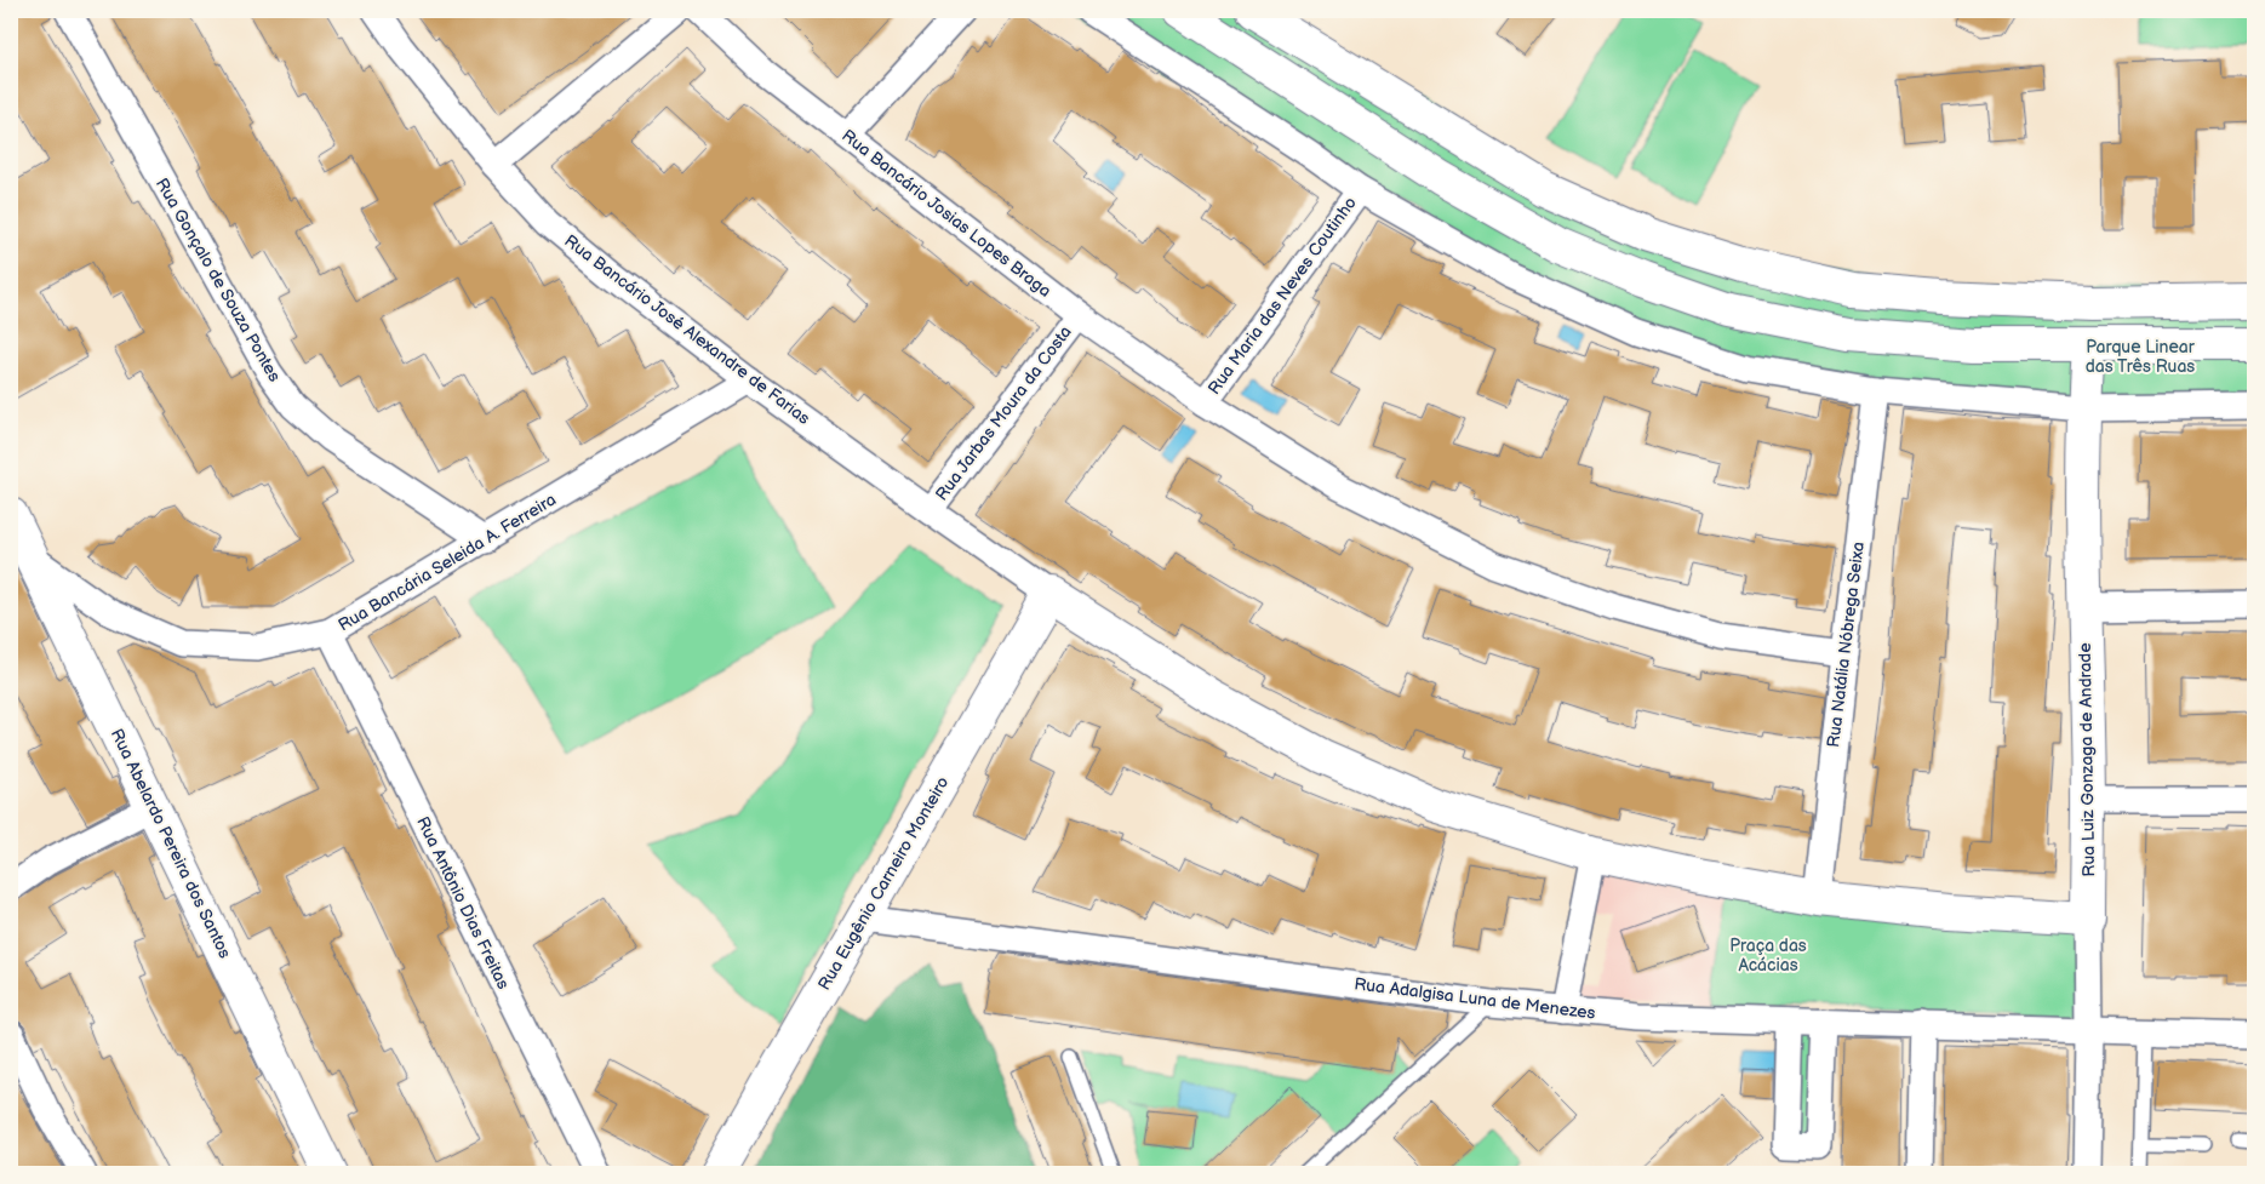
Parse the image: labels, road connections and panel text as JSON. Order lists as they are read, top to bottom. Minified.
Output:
{"streets":{"main road":["Rua Luiz Gonzaga de Andrade","Rua Abelardo Pereira dos Santos","Rua Eugênio Carneiro Monteiro"],"street":["Rua Bancário Josias Lopes Braga","Rua Gonçalo de Souza Pontes","Rua Maria das Neves Coutinho","Rua Bancário José Alexandre de Farias","Rua Jarbas Moura da Costa","Rua Bancária Seleida A. Ferreira","Rua Natália Nóbrega Seixa","Rua Antônio Dias Freitas","Rua Adalgisa Luna de Menezes"]},"crossings":[["Rua Bancário Josias Lopes Braga","Rua Maria das Neves Coutinho"],["Rua Bancário Josias Lopes Braga","Rua Jarbas Moura da Costa"],["Rua Bancário Josias Lopes Braga","Rua Natália Nóbrega Seixa"],["Rua Gonçalo de Souza Pontes","Rua Bancária Seleida A. Ferreira"],["Rua Bancário José Alexandre de Farias","Rua Jarbas Moura da Costa"],["Rua Bancário José Alexandre de Farias","Rua Bancária Seleida A. Ferreira"],["Rua Bancário José Alexandre de Farias","Rua Eugênio Carneiro Monteiro"],["Rua Bancária Seleida A. Ferreira","Rua Abelardo Pereira dos Santos"],["Rua Bancária Seleida A. Ferreira","Rua Antônio Dias Freitas"],["Rua Luiz Gonzaga de Andrade","Rua Adalgisa Luna de Menezes"],["Rua Eugênio Carneiro Monteiro","Rua Adalgisa Luna de Menezes"]],"parks":["Parque Linear das Três Ruas","Praça das Acácias"]}
